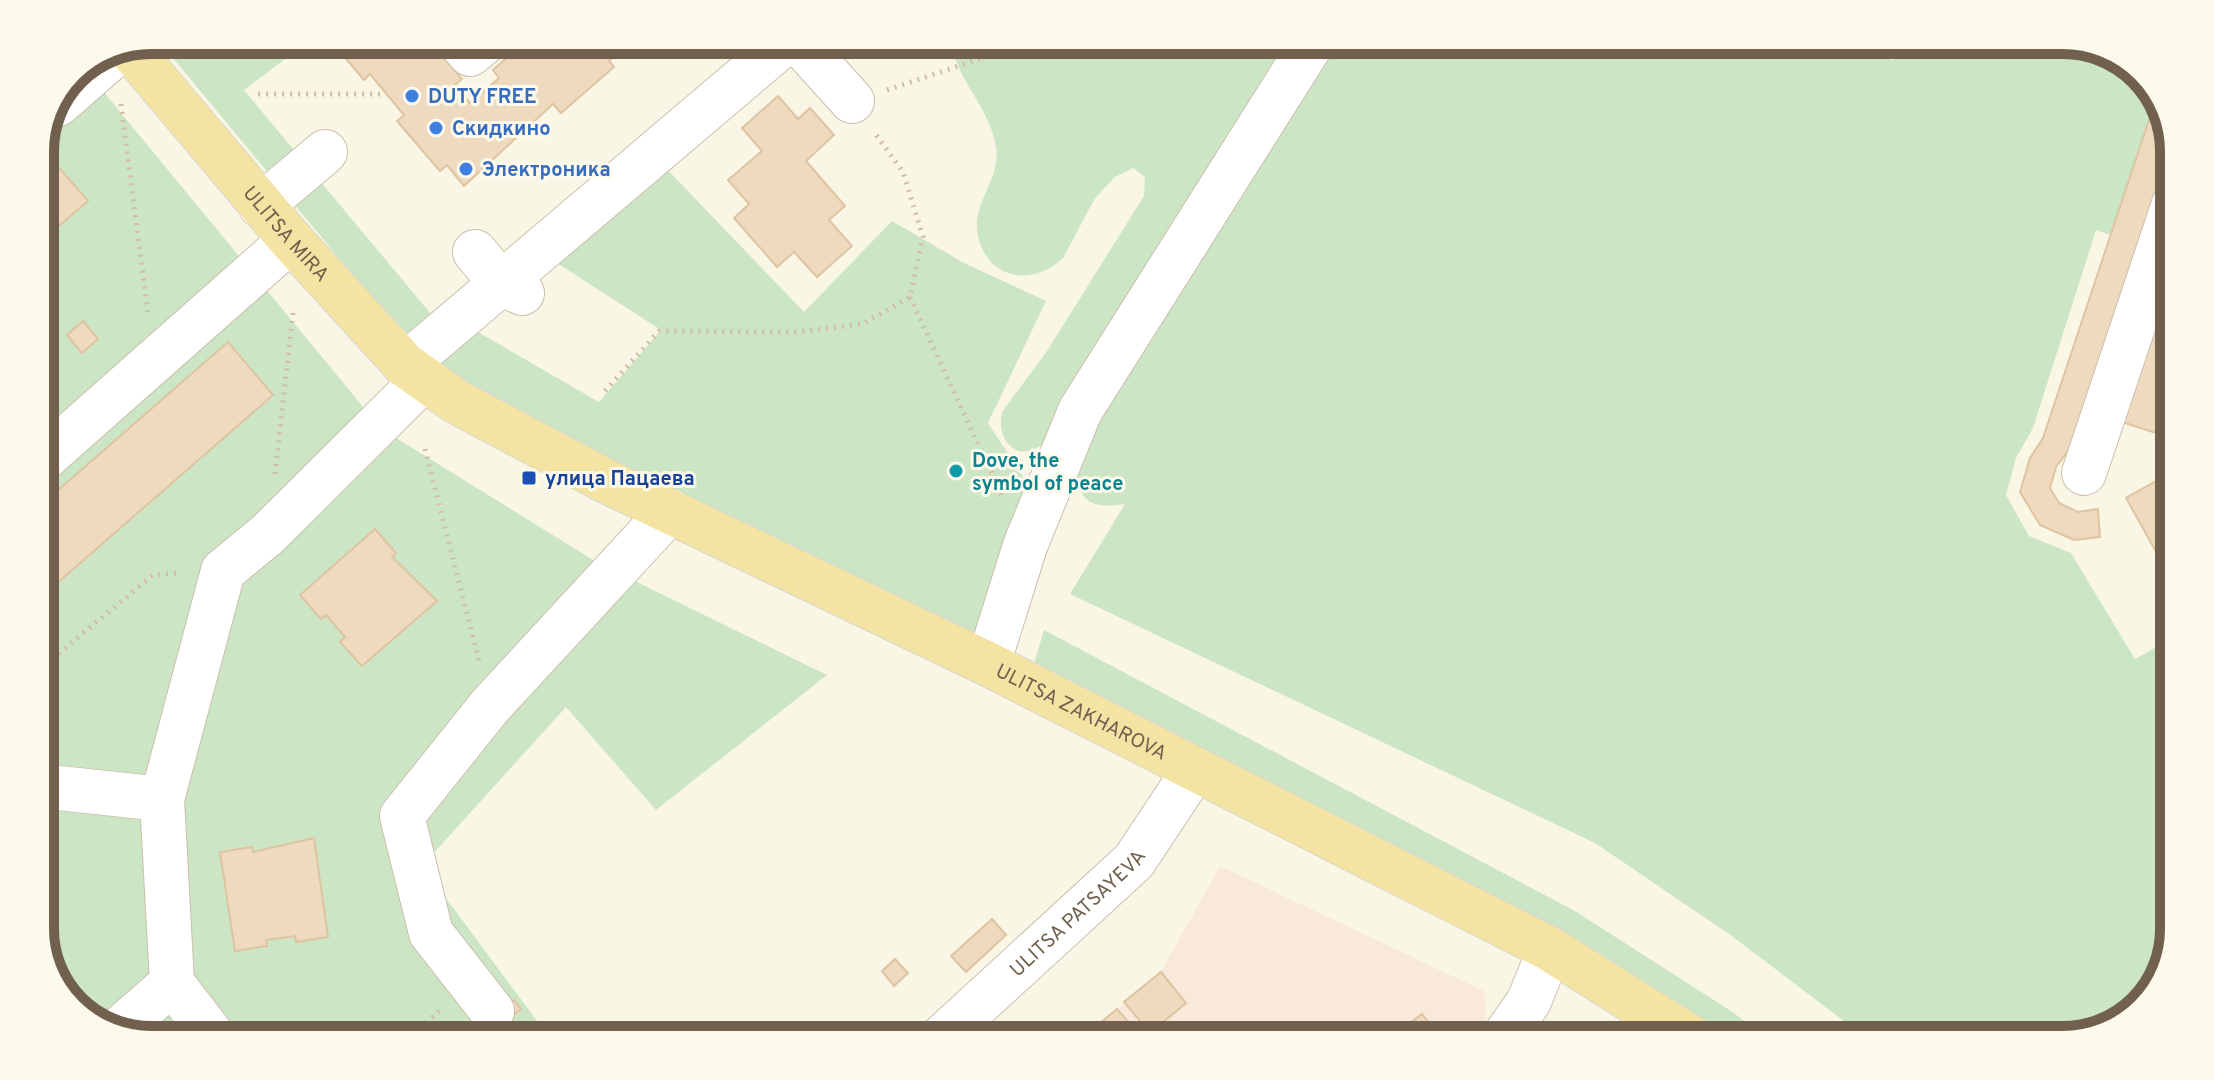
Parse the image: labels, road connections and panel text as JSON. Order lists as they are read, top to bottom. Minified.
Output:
{"streets":{"main road":["ULITSA MIRA","ULITSA ZAKHAROVA"],"street":["ULITSA PATSAYEVA"]},"crossings":[["ULITSA MIRA","ULITSA ZAKHAROVA"],["ULITSA ZAKHAROVA","ULITSA PATSAYEVA"]],"places":{"other":["DUTY FREE","Скидкино","Электроника","Dove, the symbol of peace"],"transit":["улица Пацаева"]}}
